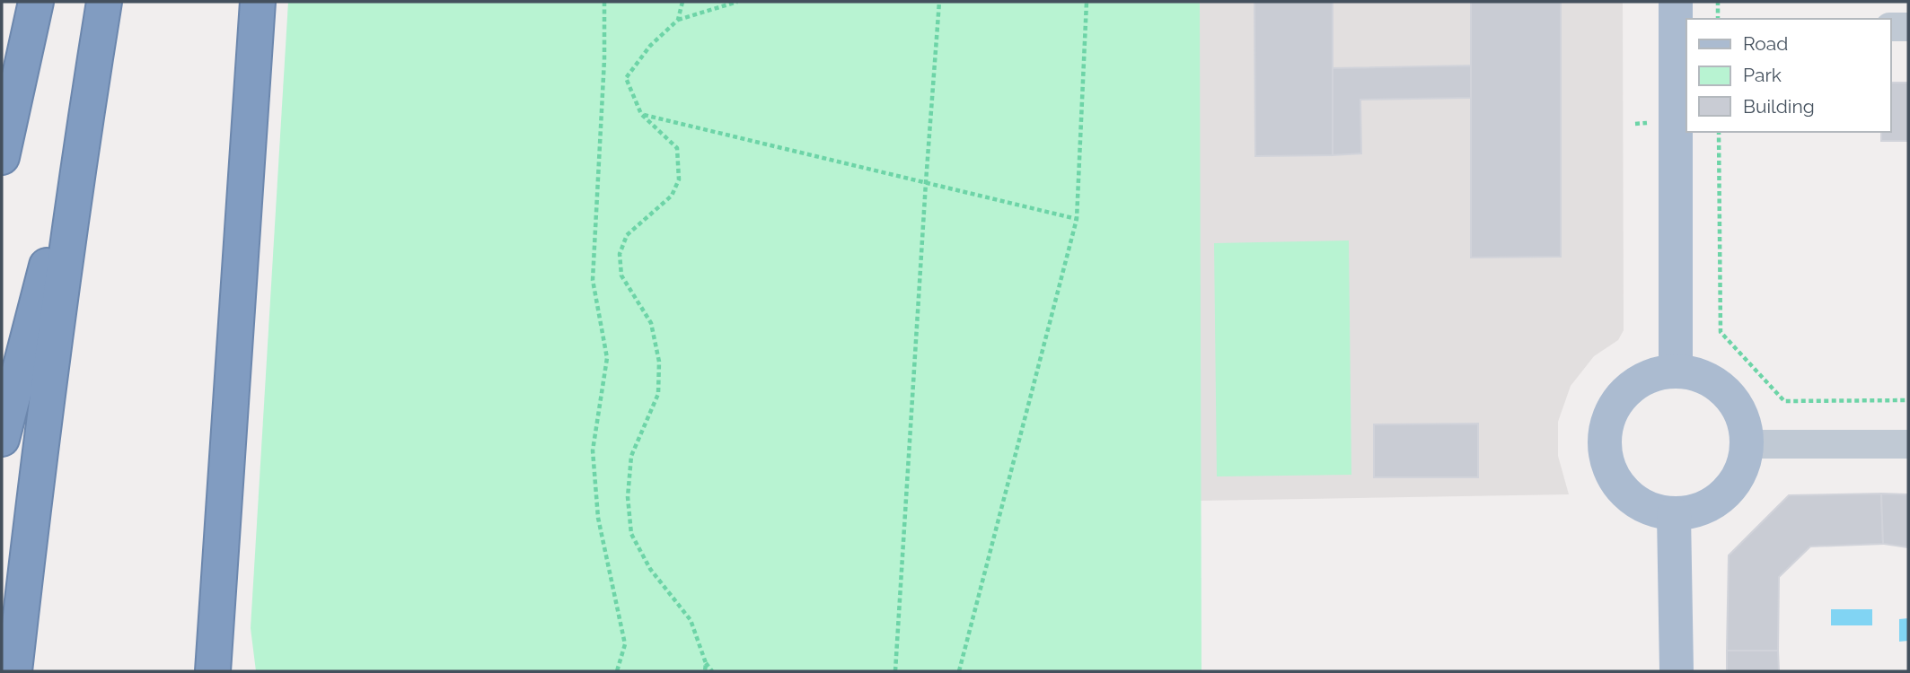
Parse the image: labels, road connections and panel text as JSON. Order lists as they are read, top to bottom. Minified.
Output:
{"legend":["Road","Park","Building"]}
